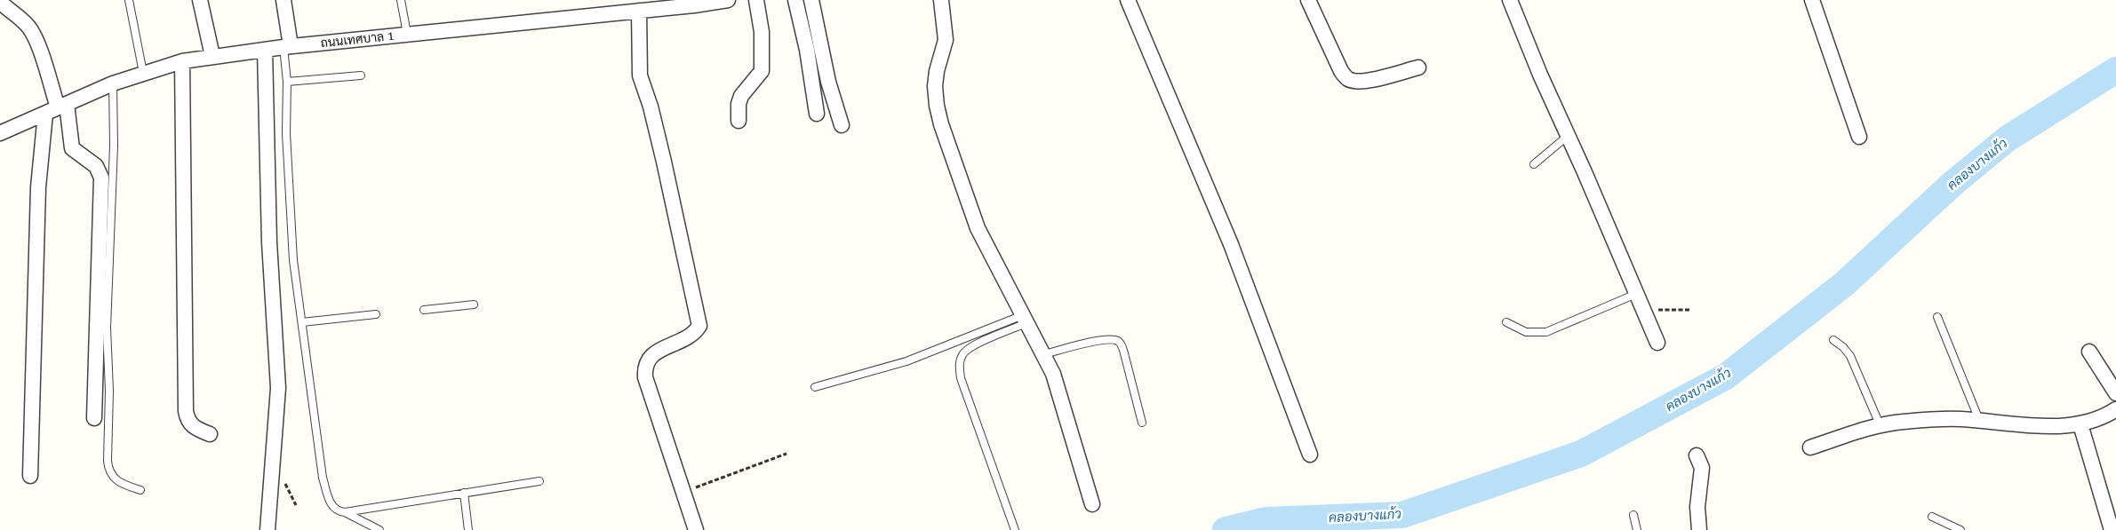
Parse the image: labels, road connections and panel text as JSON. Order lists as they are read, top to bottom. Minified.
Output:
{"streets":{"street":["ถนนเทศบาล 1"]},"water":["คลองบางแก้ว"]}
